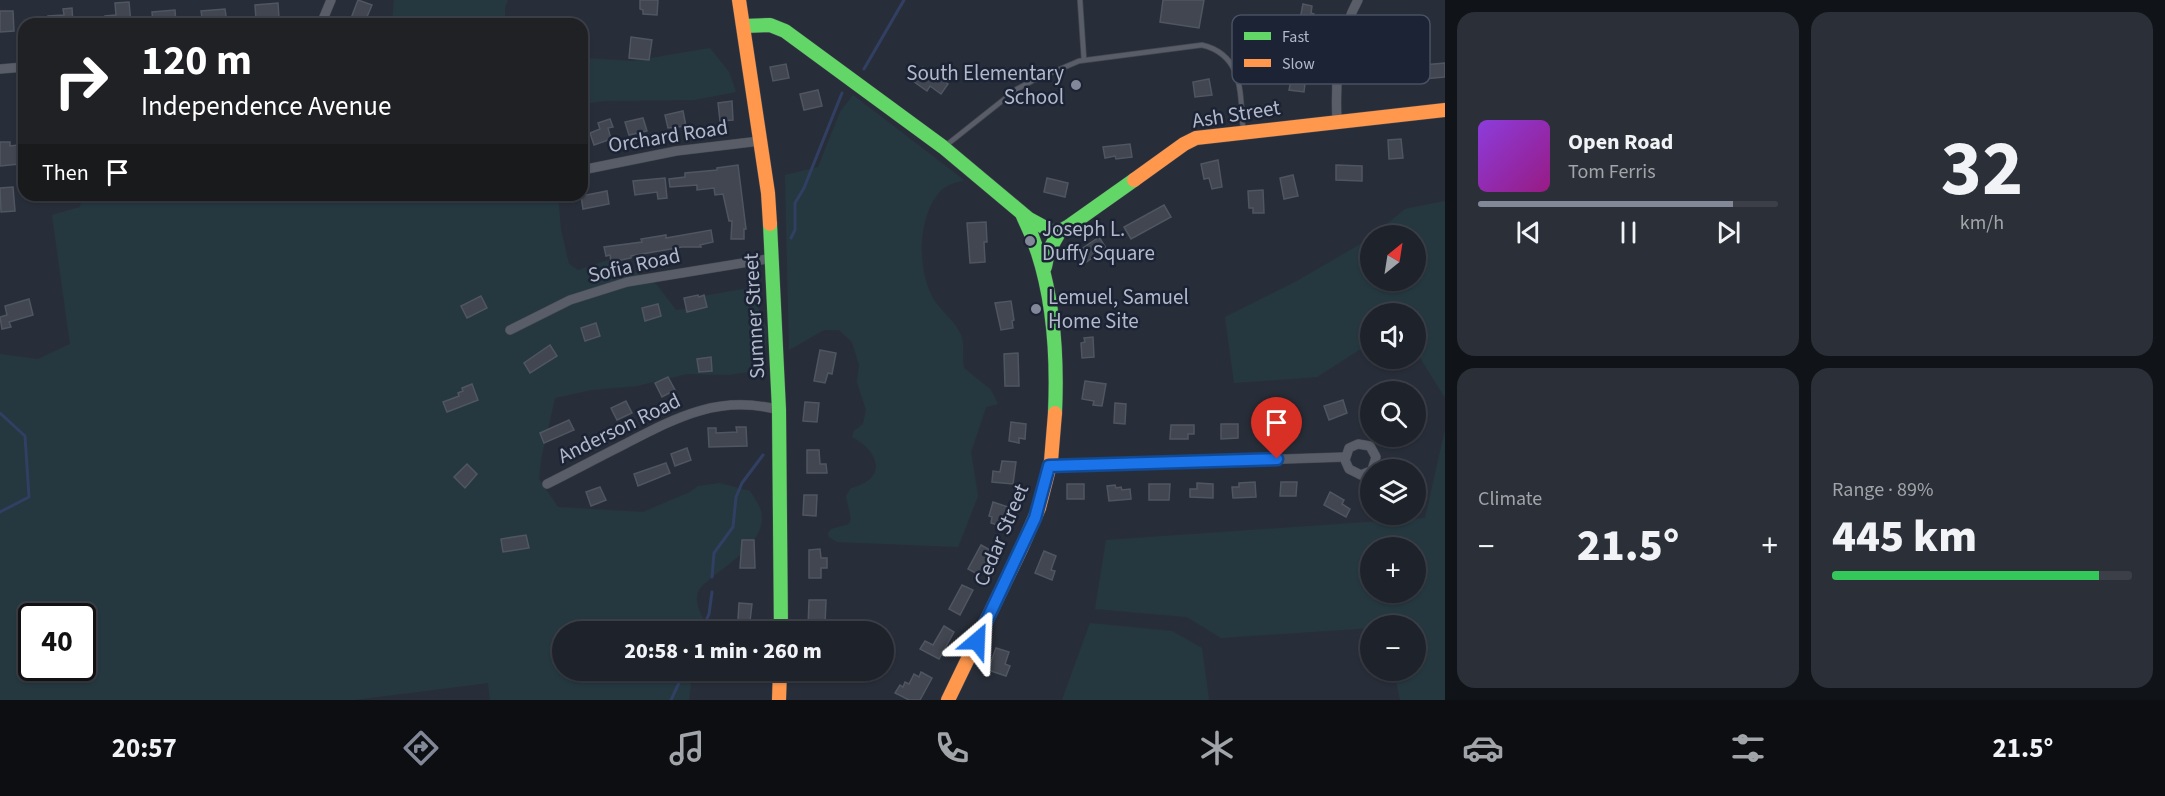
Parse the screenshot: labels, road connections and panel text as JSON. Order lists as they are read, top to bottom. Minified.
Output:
{"streets":{"street":["Ash Street","Orchard Road","Sofia Road","Sumner Street","Anderson Road","Cedar Street"]},"crossings":[["Ash Street","Cedar Street"],["Orchard Road","Sumner Street"],["Sofia Road","Sumner Street"],["Sumner Street","Anderson Road"],["Sumner Street","Cedar Street"]],"places":["South Elementary School","Joseph L. Duffy Square","Lemuel, Samuel Home Site"],"legend":["Fast","Slow"],"north":"top right","page":{"tile":[["32","km/h"],"Climate",["Range · 89%","445 km"]],"turn":["120 m","Independence Avenue"],"song":["Open Road","Tom Ferris"],"then":"Then","map_buttons":["+","−"],"heat":["−","21.5°","+"],"limit":"40","trip":"20:58 · 1 min · 260 m","tabs":["20:57","21.5°"]}}
